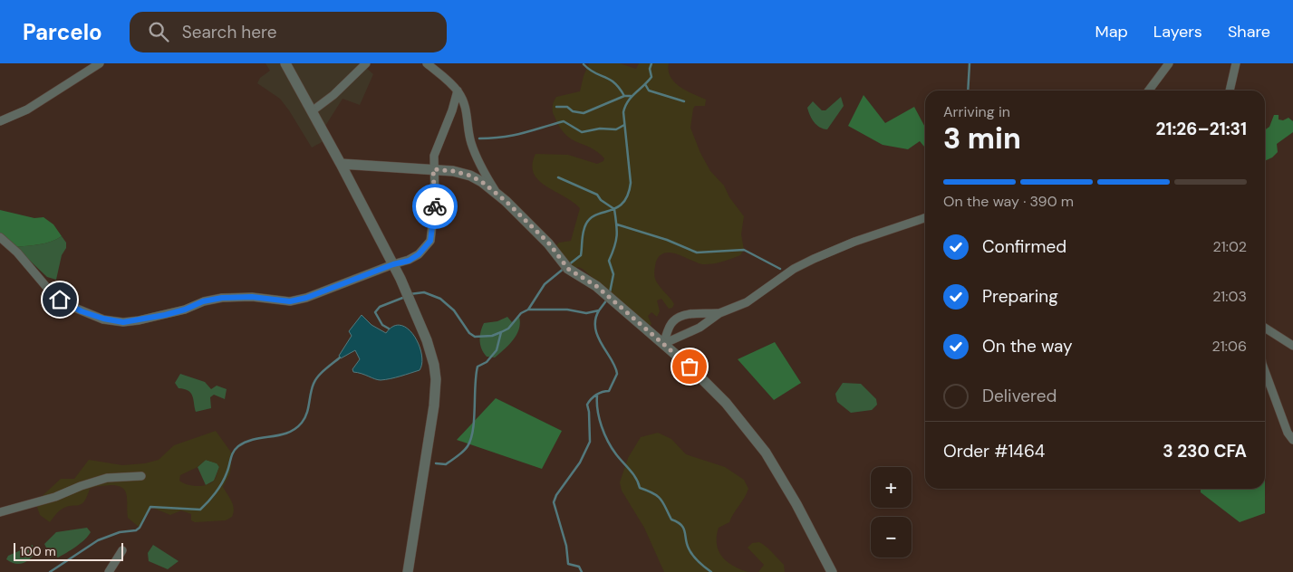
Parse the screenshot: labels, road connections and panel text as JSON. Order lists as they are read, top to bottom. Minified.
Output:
{"scale_bar":"100 m","page":{"header":"Parcelo","search":"Search here","nav":["Map","Layers","Share"],"heading":["3 min","Arriving in","21:26–21:31"],"panel":["Order #1464","3 230 CFA"],"bar":"On the way · 390 m","list":[["Confirmed","21:02"],["Preparing","21:03"],["On the way","21:06"],"Delivered"],"map_buttons":["+","−"],"scale":"100 m"}}
